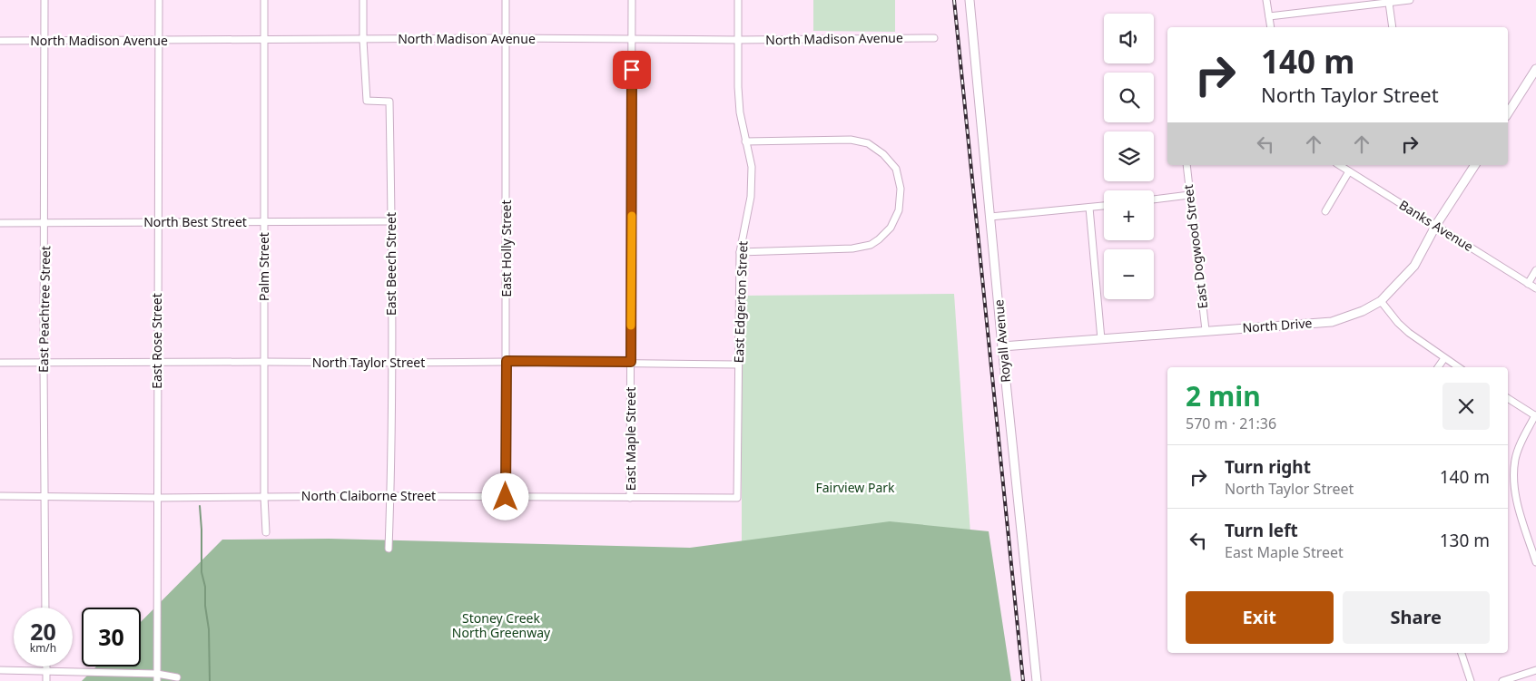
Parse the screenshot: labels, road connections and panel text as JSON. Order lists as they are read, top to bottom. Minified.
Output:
{"streets":{"street":["North Madison Avenue","North Best Street","Banks Avenue","East Dogwood Street","East Holly Street","East Beech Street","Palm Street","East Edgerton Street","East Peachtree Street","North Drive","East Rose Street","Royall Avenue","North Taylor Street","East Maple Street","North Claiborne Street"]},"crossings":[["North Madison Avenue","East Holly Street"],["North Madison Avenue","East Beech Street"],["North Madison Avenue","Palm Street"],["North Madison Avenue","East Edgerton Street"],["North Madison Avenue","East Peachtree Street"],["North Madison Avenue","East Rose Street"],["North Madison Avenue","East Maple Street"],["North Best Street","East Beech Street"],["North Best Street","Palm Street"],["North Best Street","East Peachtree Street"],["North Best Street","East Rose Street"],["Banks Avenue","North Drive"],["East Dogwood Street","North Drive"],["East Holly Street","North Taylor Street"],["East Holly Street","North Claiborne Street"],["East Beech Street","North Taylor Street"],["East Beech Street","North Claiborne Street"],["Palm Street","North Taylor Street"],["Palm Street","North Claiborne Street"],["East Edgerton Street","North Taylor Street"],["East Edgerton Street","North Claiborne Street"],["East Peachtree Street","North Taylor Street"],["East Peachtree Street","North Claiborne Street"],["North Drive","Royall Avenue"],["East Rose Street","North Taylor Street"],["East Rose Street","North Claiborne Street"],["North Taylor Street","East Maple Street"],["East Maple Street","North Claiborne Street"]],"parks":["Fairview Park","Stoney Creek North Greenway"],"page":{"map_buttons":["+","−"],"turn":["140 m","North Taylor Street"],"heading":["2 min","570 m · 21:36"],"list":[{"name":"Turn right","note":"North Taylor Street","value":"140 m"},{"name":"Turn left","note":"East Maple Street","value":"130 m"}],"buttons":["Exit","Share"],"speed":"20 km/h","limit":"30"}}
